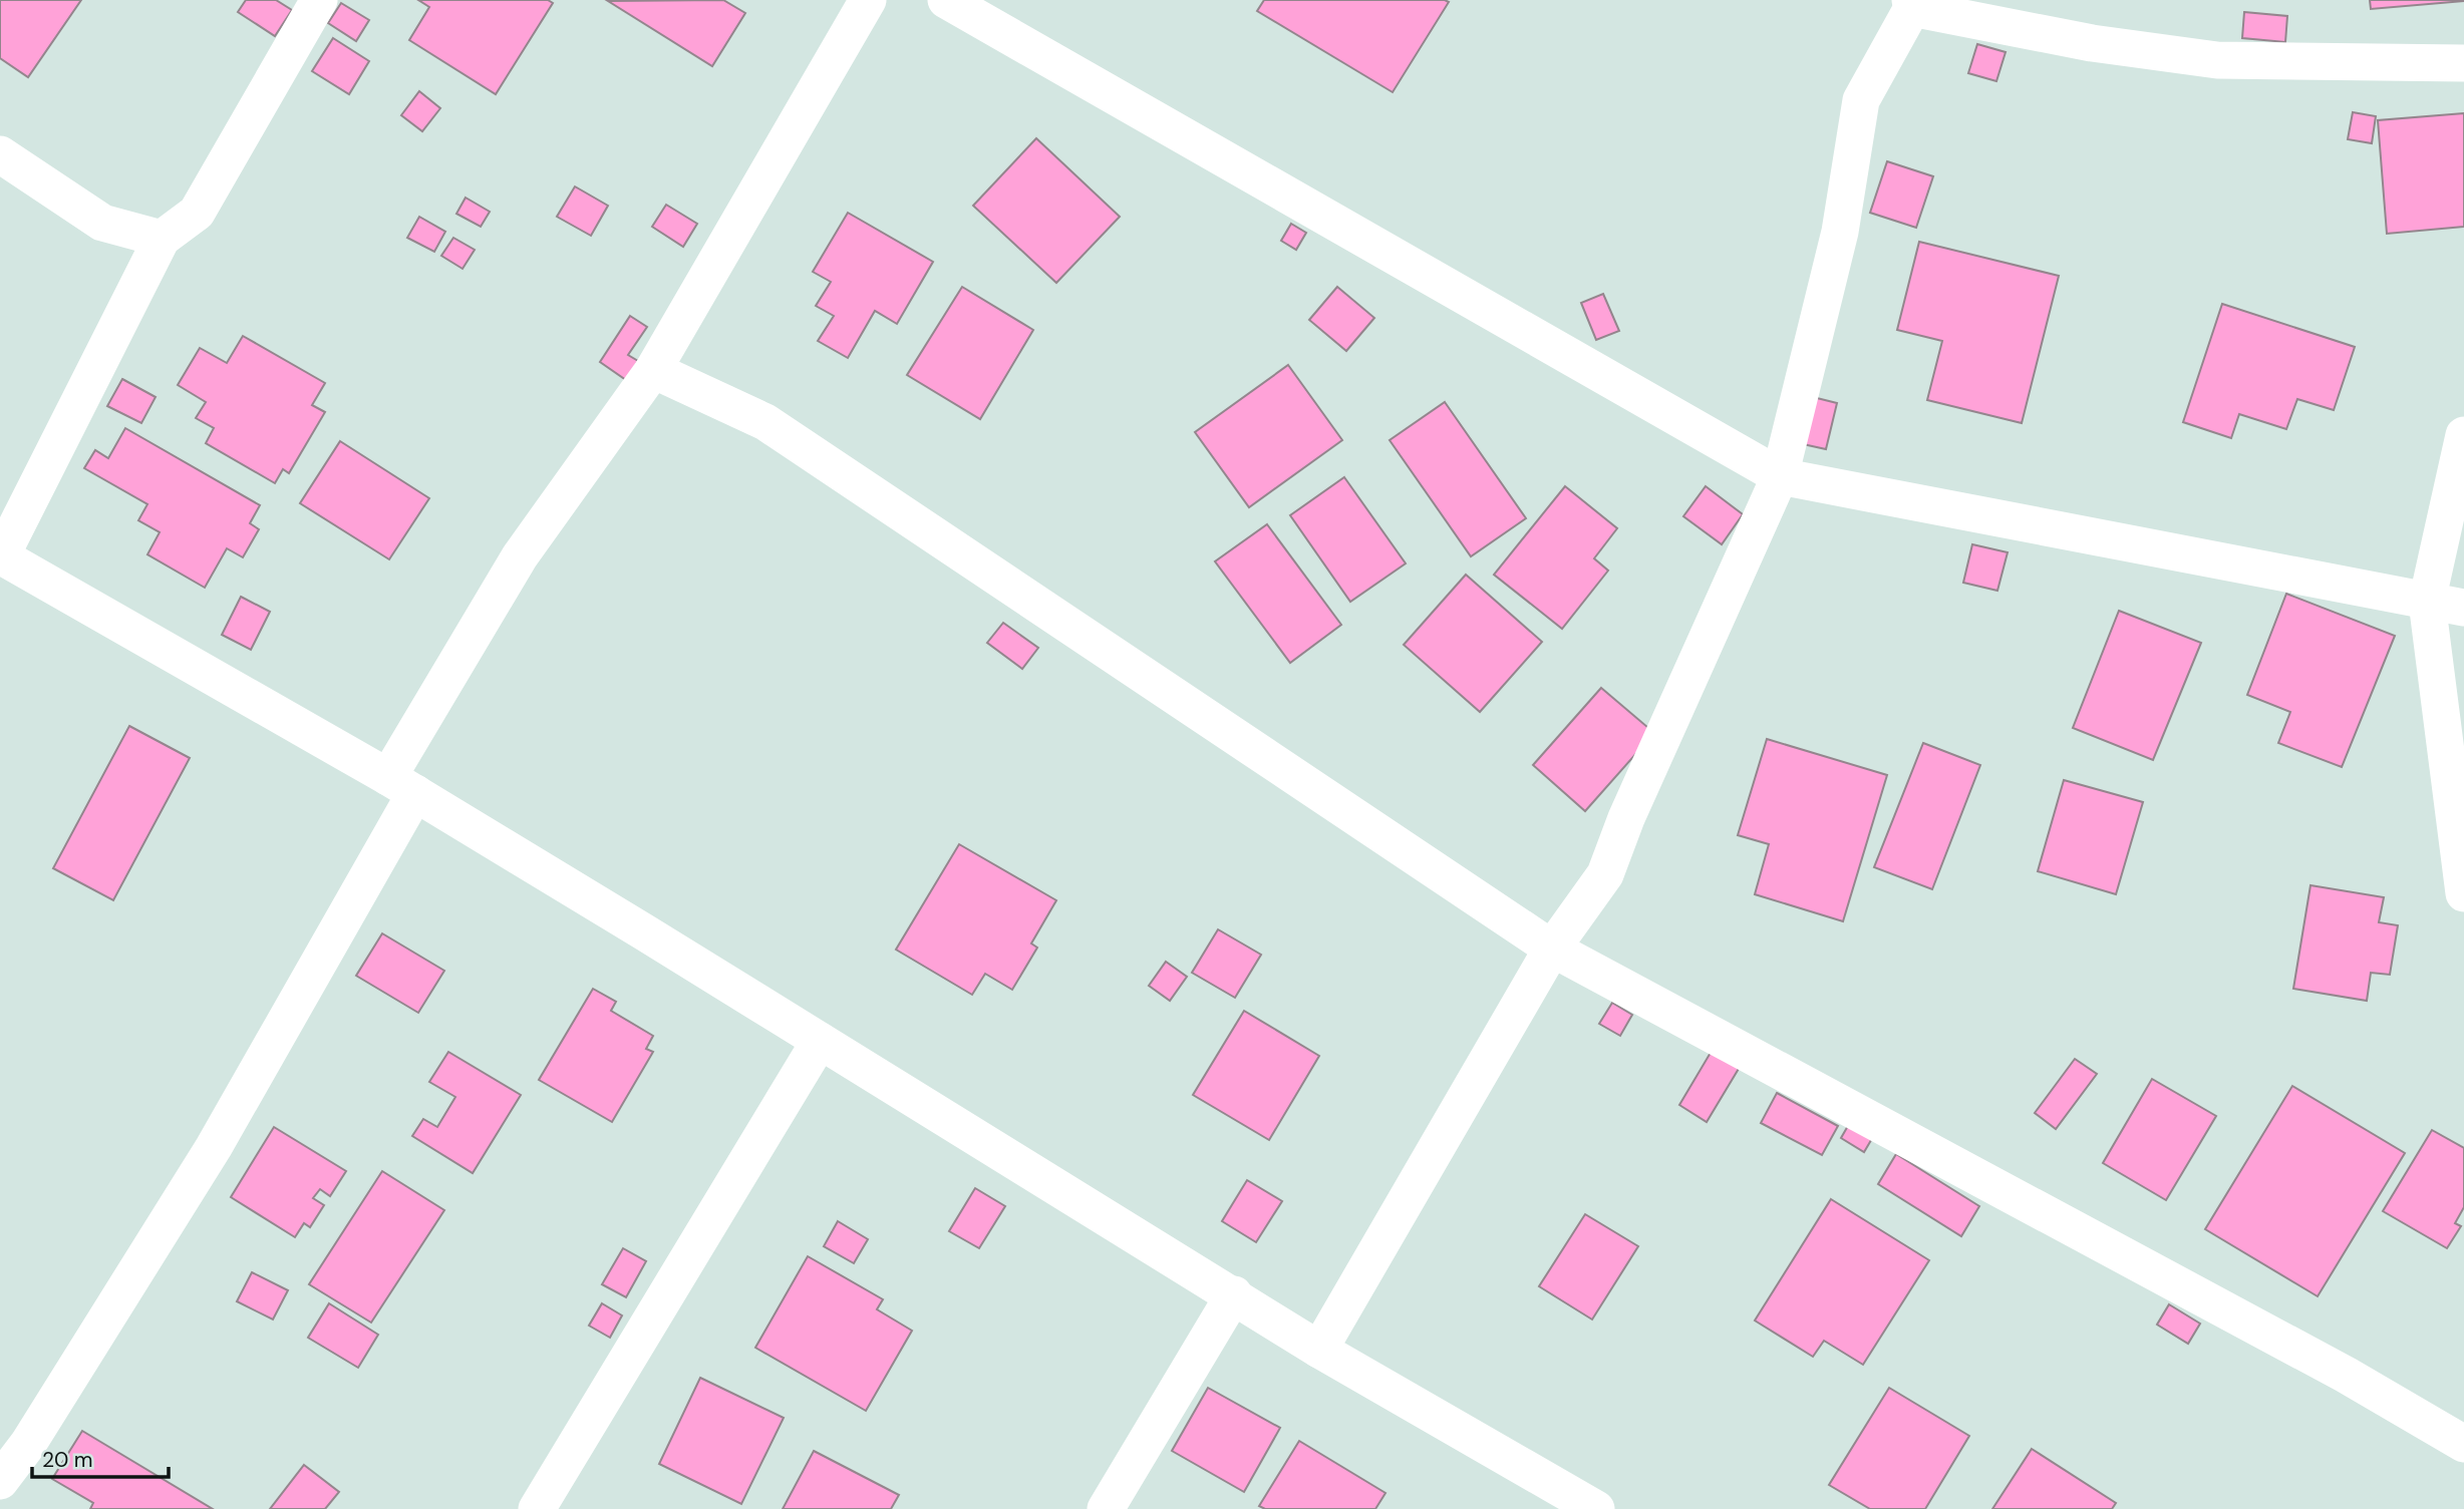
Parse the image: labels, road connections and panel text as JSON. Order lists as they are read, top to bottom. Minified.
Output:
{"scale_bar":"20 m"}
